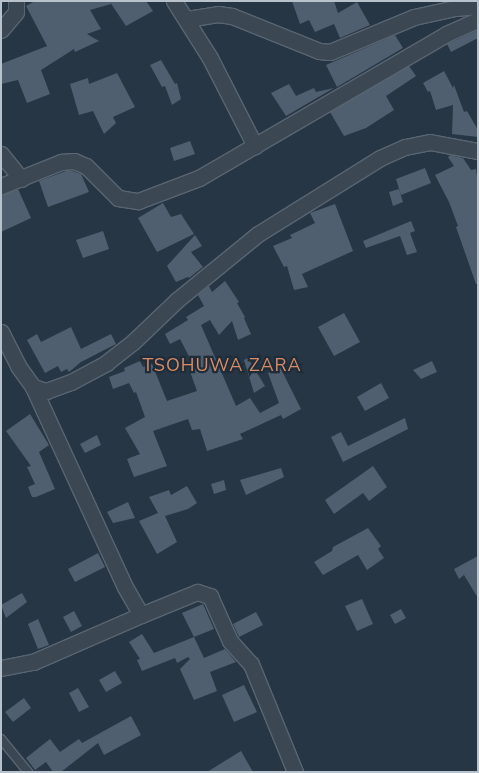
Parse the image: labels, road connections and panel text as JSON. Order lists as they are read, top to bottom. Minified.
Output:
{"districts":["TSOHUWA ZARA"]}
